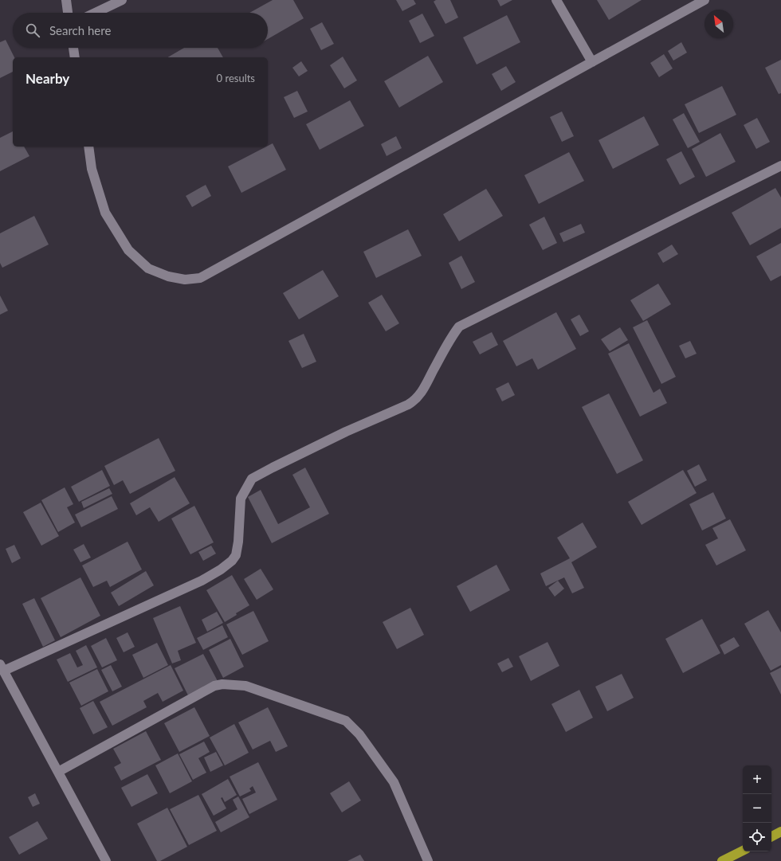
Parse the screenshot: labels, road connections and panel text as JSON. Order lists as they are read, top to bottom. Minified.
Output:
{"north":"top left","page":{"search":"Search here","heading":["Nearby","0 results"],"map_buttons":["+","−"]}}
